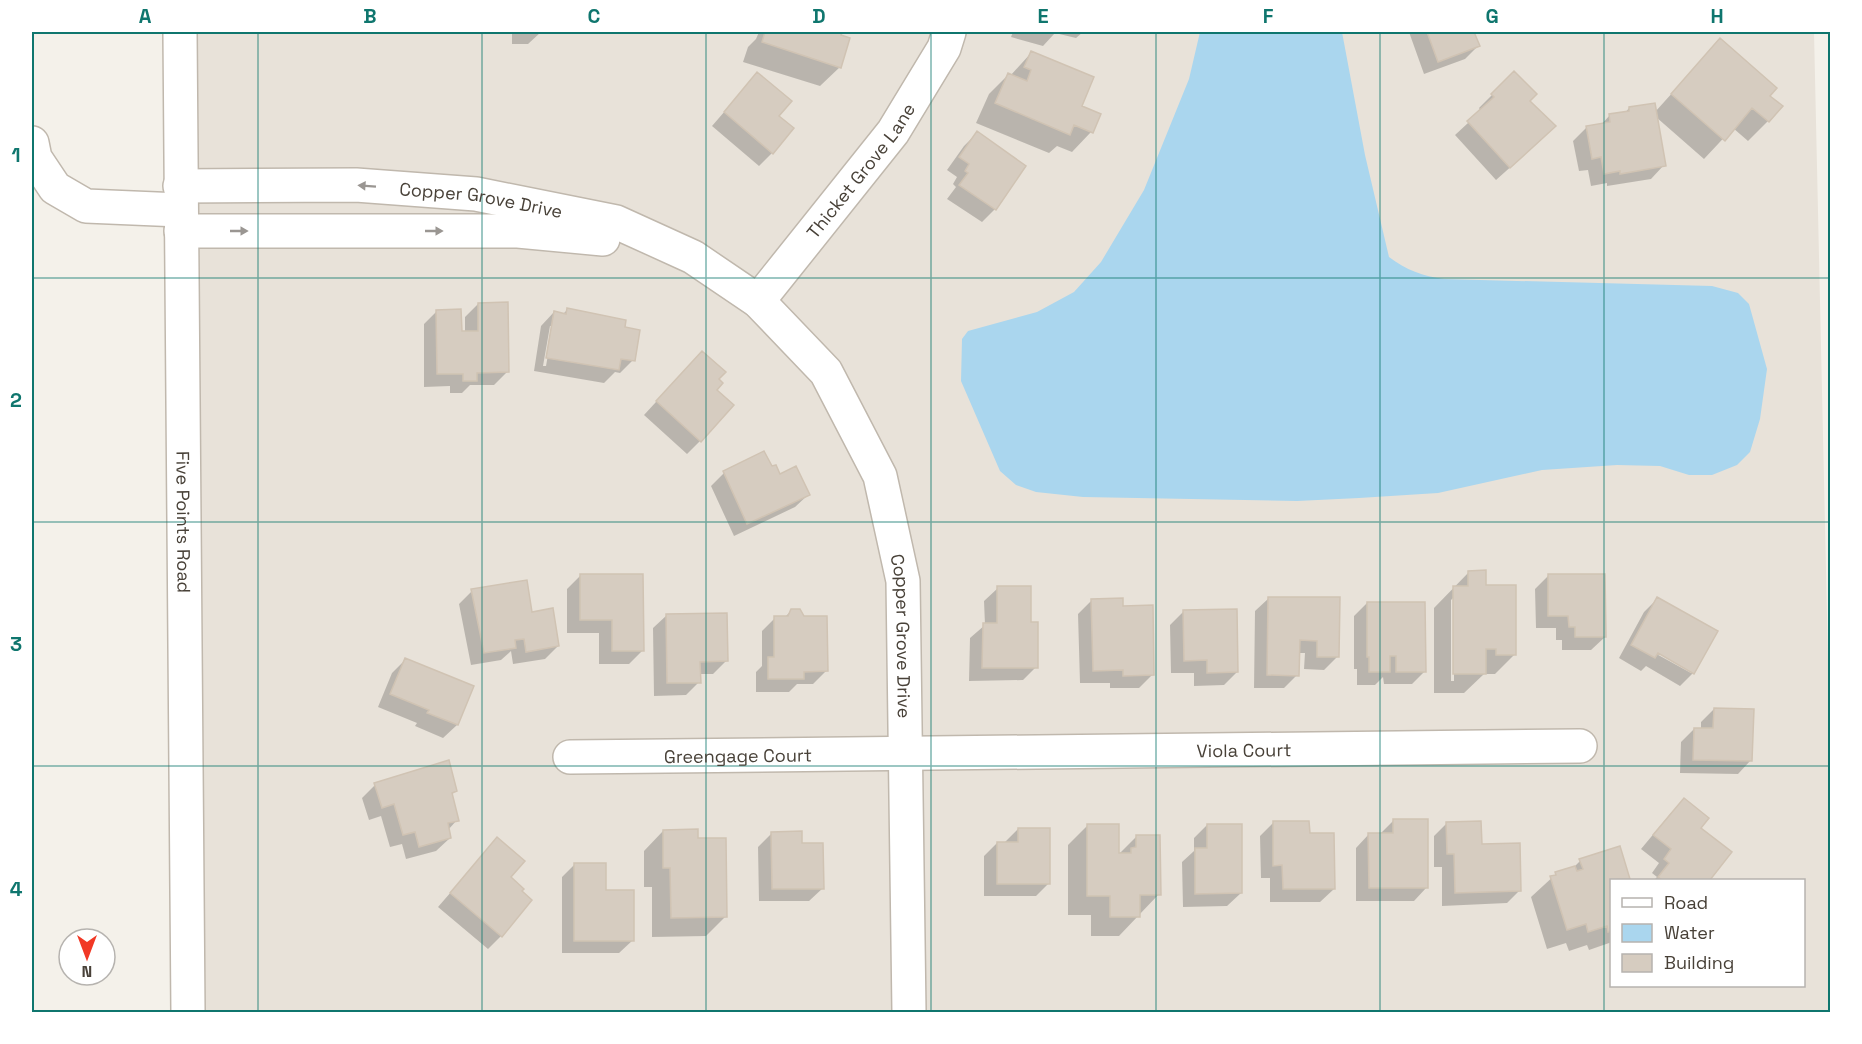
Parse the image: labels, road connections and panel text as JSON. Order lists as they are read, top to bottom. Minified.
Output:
{"streets":{"street":["Thicket Grove Lane","Copper Grove Drive","Five Points Road","Viola Court","Greengage Court"]},"crossings":[["Thicket Grove Lane","Copper Grove Drive"],["Copper Grove Drive","Five Points Road"],["Copper Grove Drive","Viola Court"],["Copper Grove Drive","Greengage Court"],["Viola Court","Greengage Court"]],"legend":["Road","Water","Building"],"north":"bottom","grid":{"columns":["A","B","C","D","E","F","G","H"],"rows":["1","2","3","4"]}}
